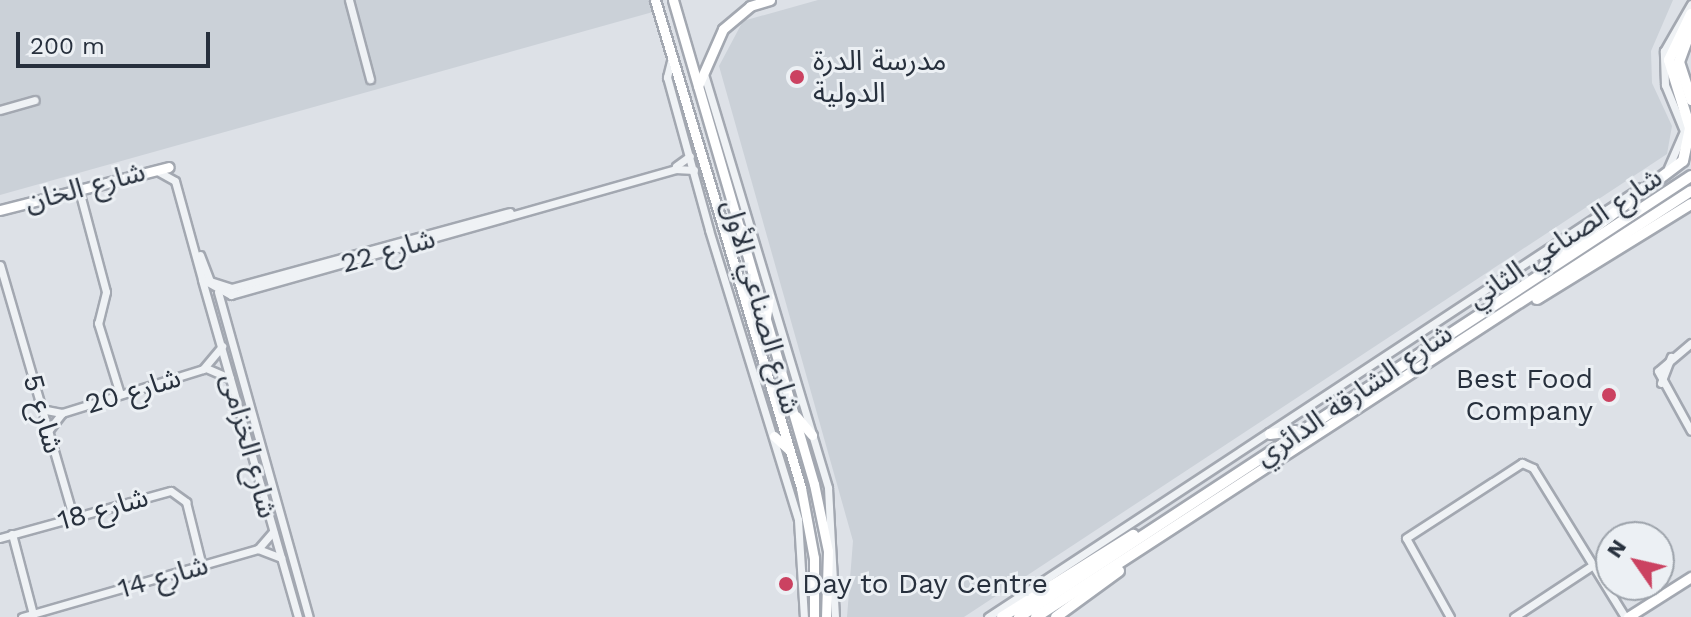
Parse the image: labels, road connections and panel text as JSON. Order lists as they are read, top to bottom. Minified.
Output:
{"streets":{"highway":["شارع الشارقة الدائري"],"main road":["شارع الخان","شارع الصناعي الأول"],"street":["شارع الصناعي الثاني","شارع 22","شارع 20","شارع 5","شارع الخزامى","شارع 18","شارع 14"]},"crossings":[["شارع 22","شارع الخزامى"],["شارع 20","شارع 5"],["شارع 20","شارع الخزامى"],["شارع 5","شارع 18"],["شارع 18","شارع 14"]],"places":["مدرسة الدرة الدولية","Best Food Company","Day to Day Centre"],"scale_bar":"200 m","north":"top left"}
